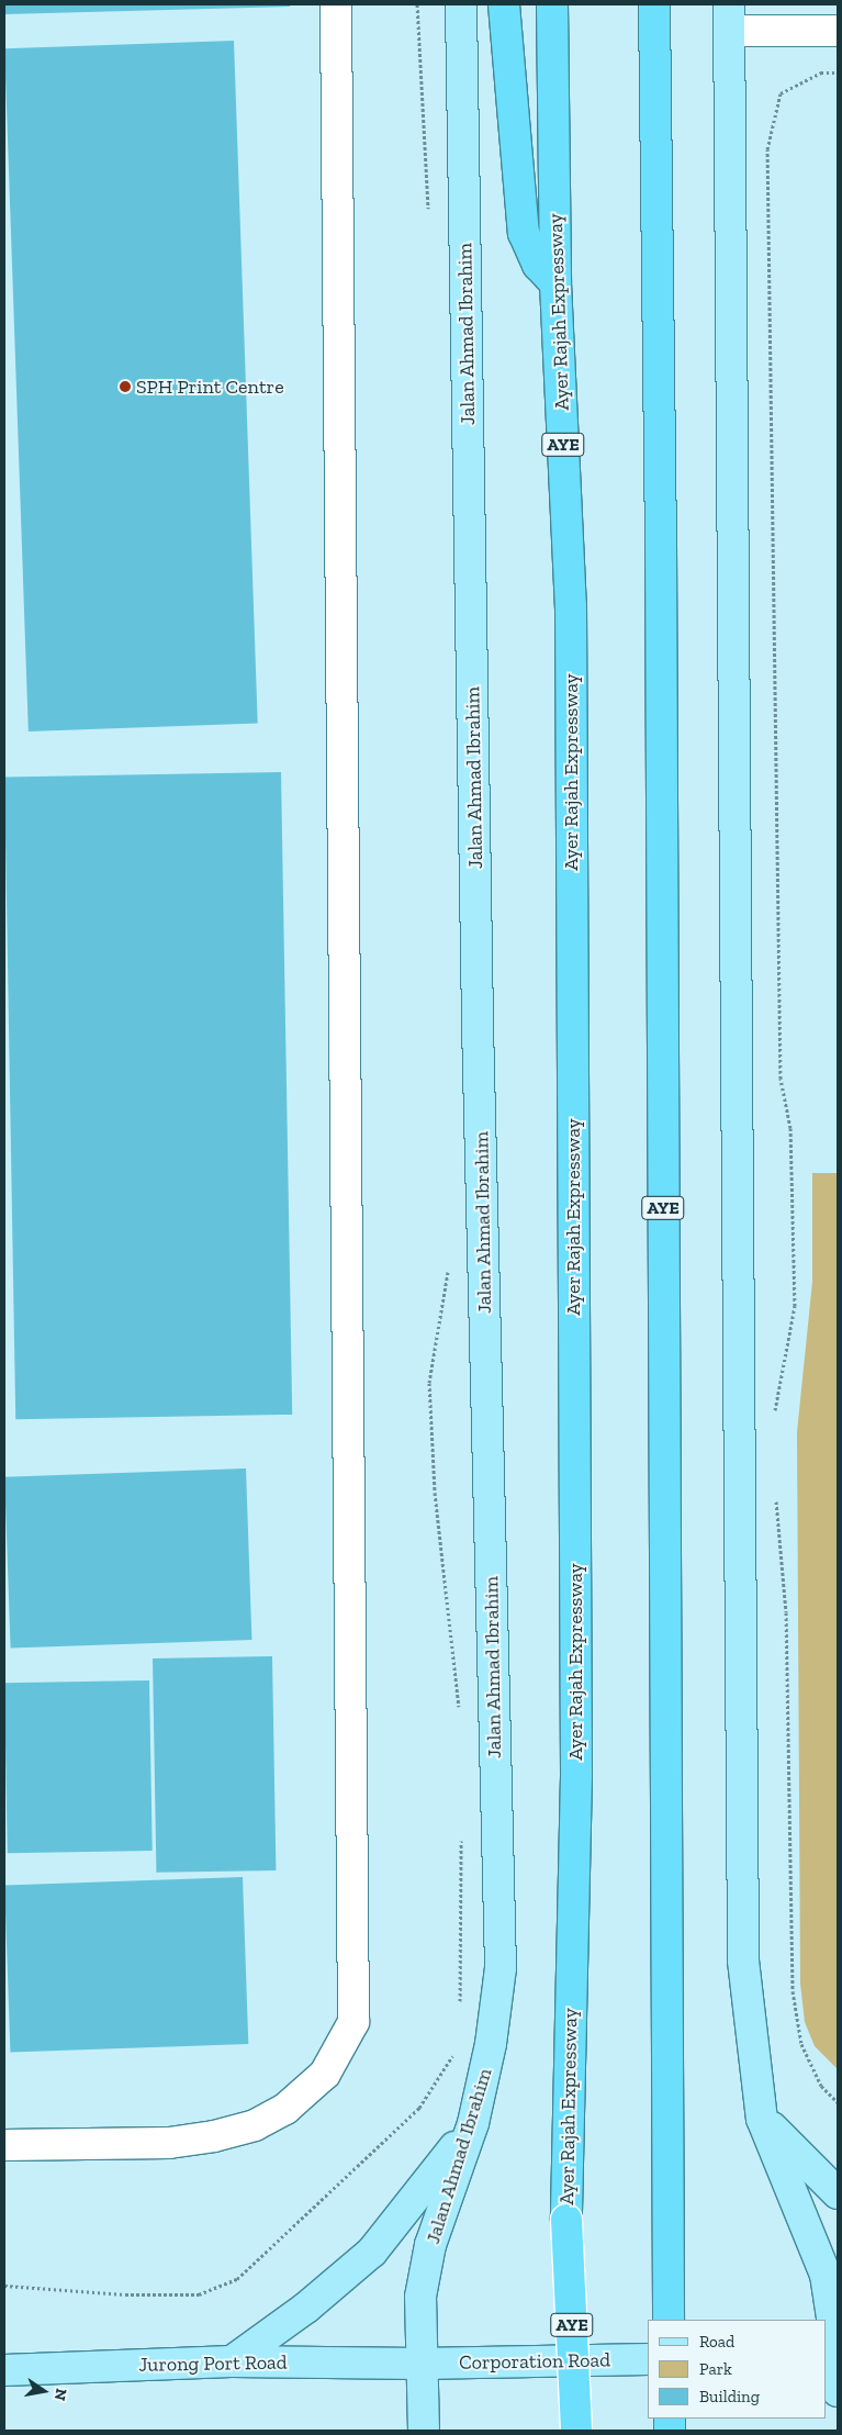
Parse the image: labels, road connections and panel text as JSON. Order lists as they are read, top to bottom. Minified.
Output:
{"streets":{"highway":["Ayer Rajah Expressway","AYE"],"main road":["Jalan Ahmad Ibrahim","Corporation Road","Jurong Port Road"]},"crossings":[["Jalan Ahmad Ibrahim","Corporation Road"],["Jalan Ahmad Ibrahim","Jurong Port Road"],["Corporation Road","Jurong Port Road"]],"places":["SPH Print Centre"],"legend":["Road","Park","Building"],"north":"right"}
